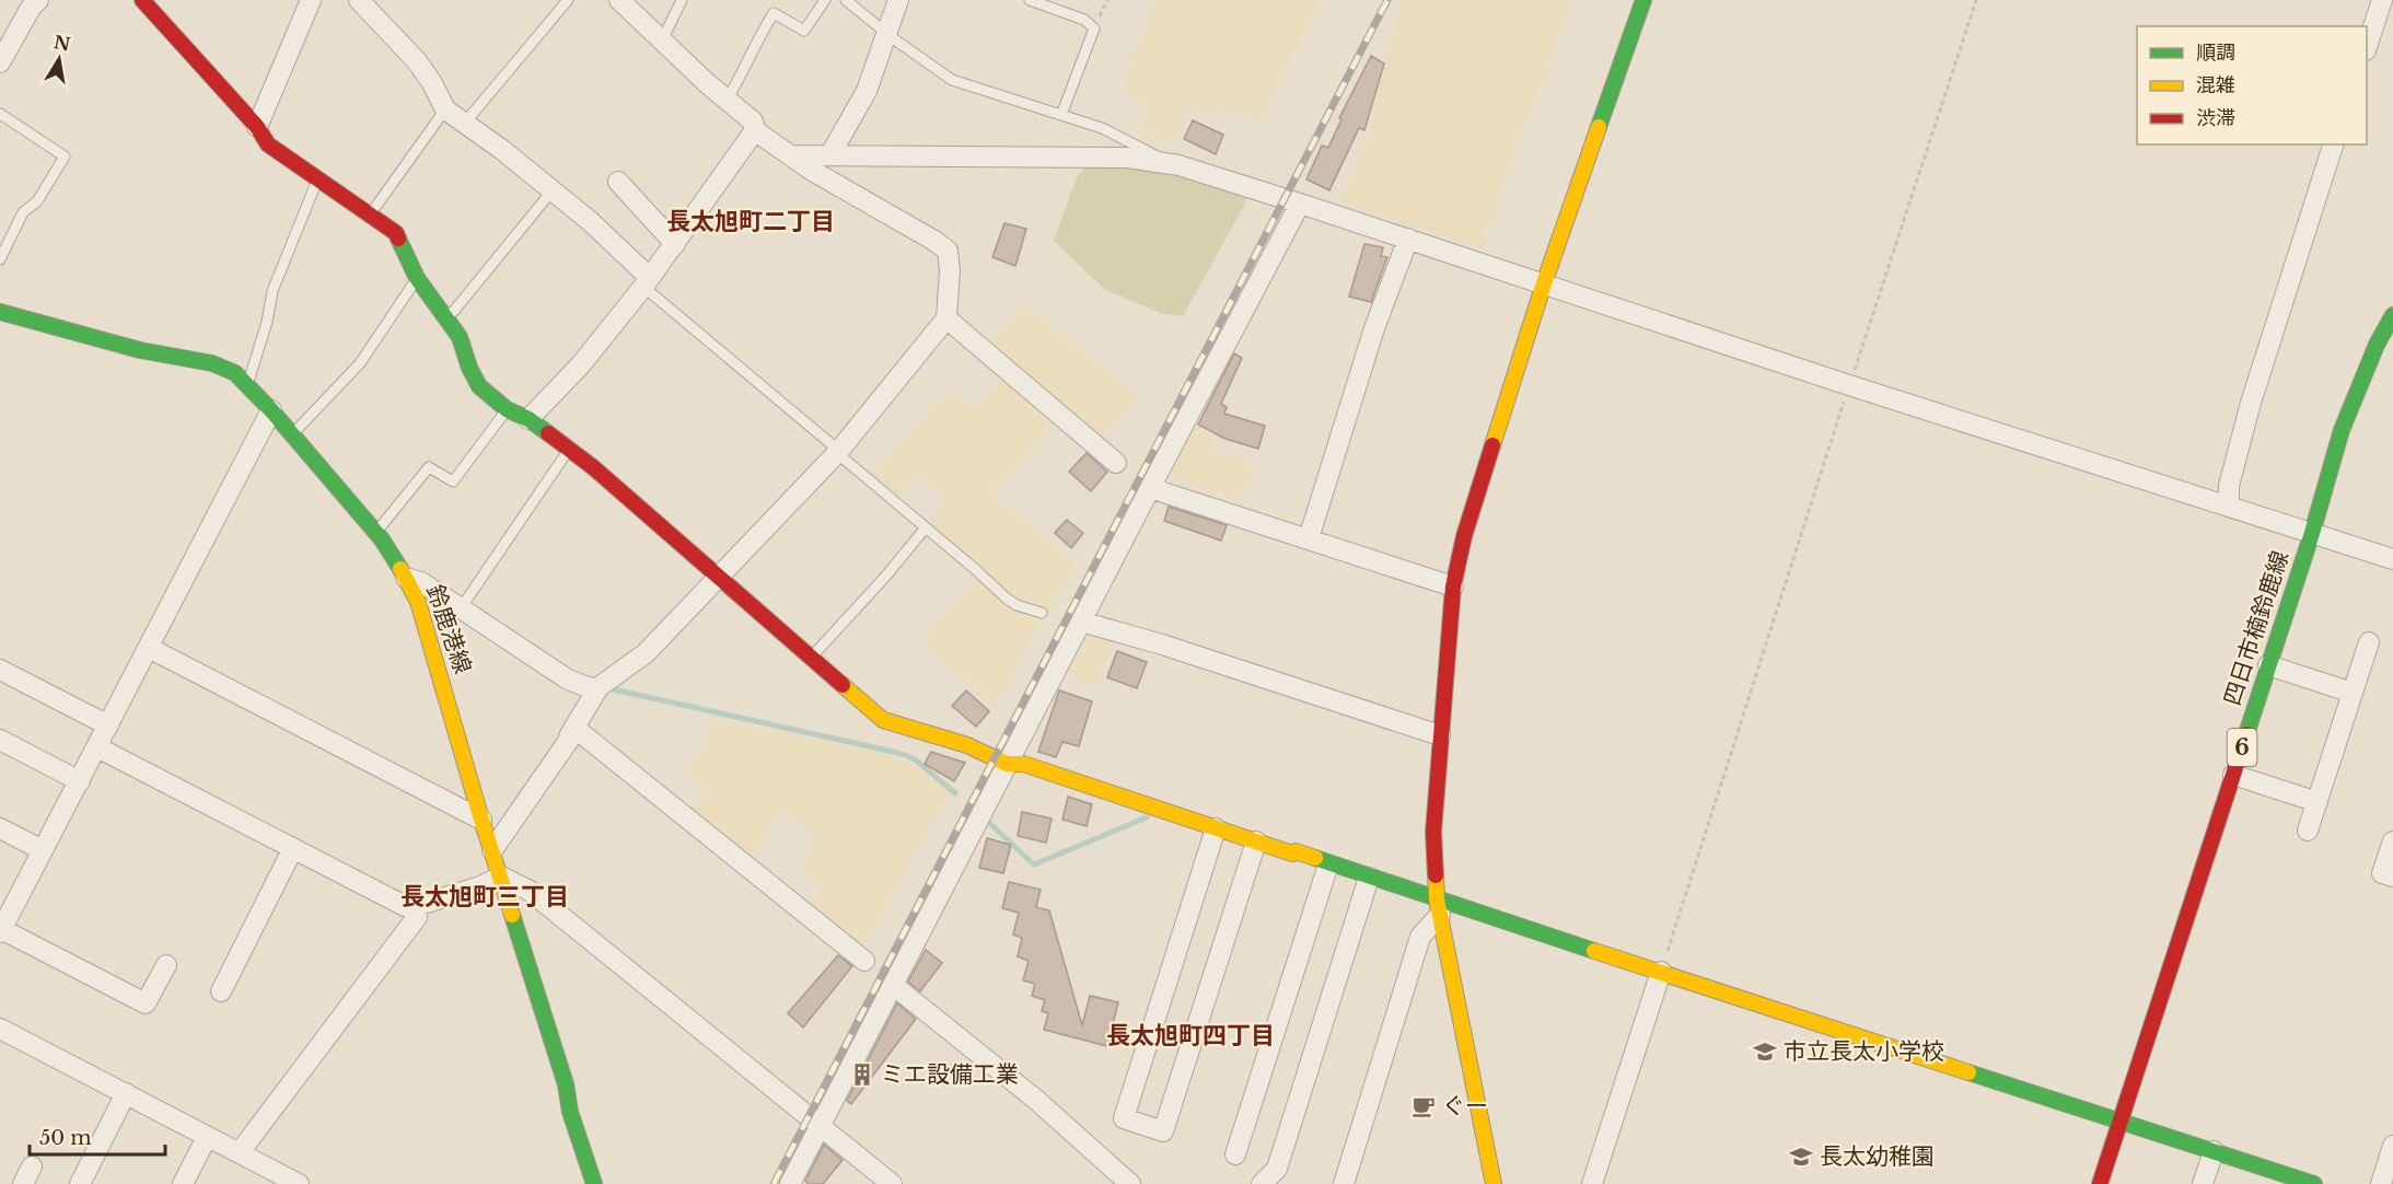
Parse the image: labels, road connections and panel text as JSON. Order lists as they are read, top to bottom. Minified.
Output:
{"streets":{"street":["四日市楠鈴鹿線","鈴鹿港線","6"]},"districts":["長太旭町二丁目","長太旭町三丁目","長太旭町四丁目"],"places":{"school or university":["市立長太小学校","長太幼稚園"],"building":["ミエ設備工業"],"cafe":["ぐー"]},"legend":["順調","混雑","渋滞"],"scale_bar":"50 m","north":"top"}
